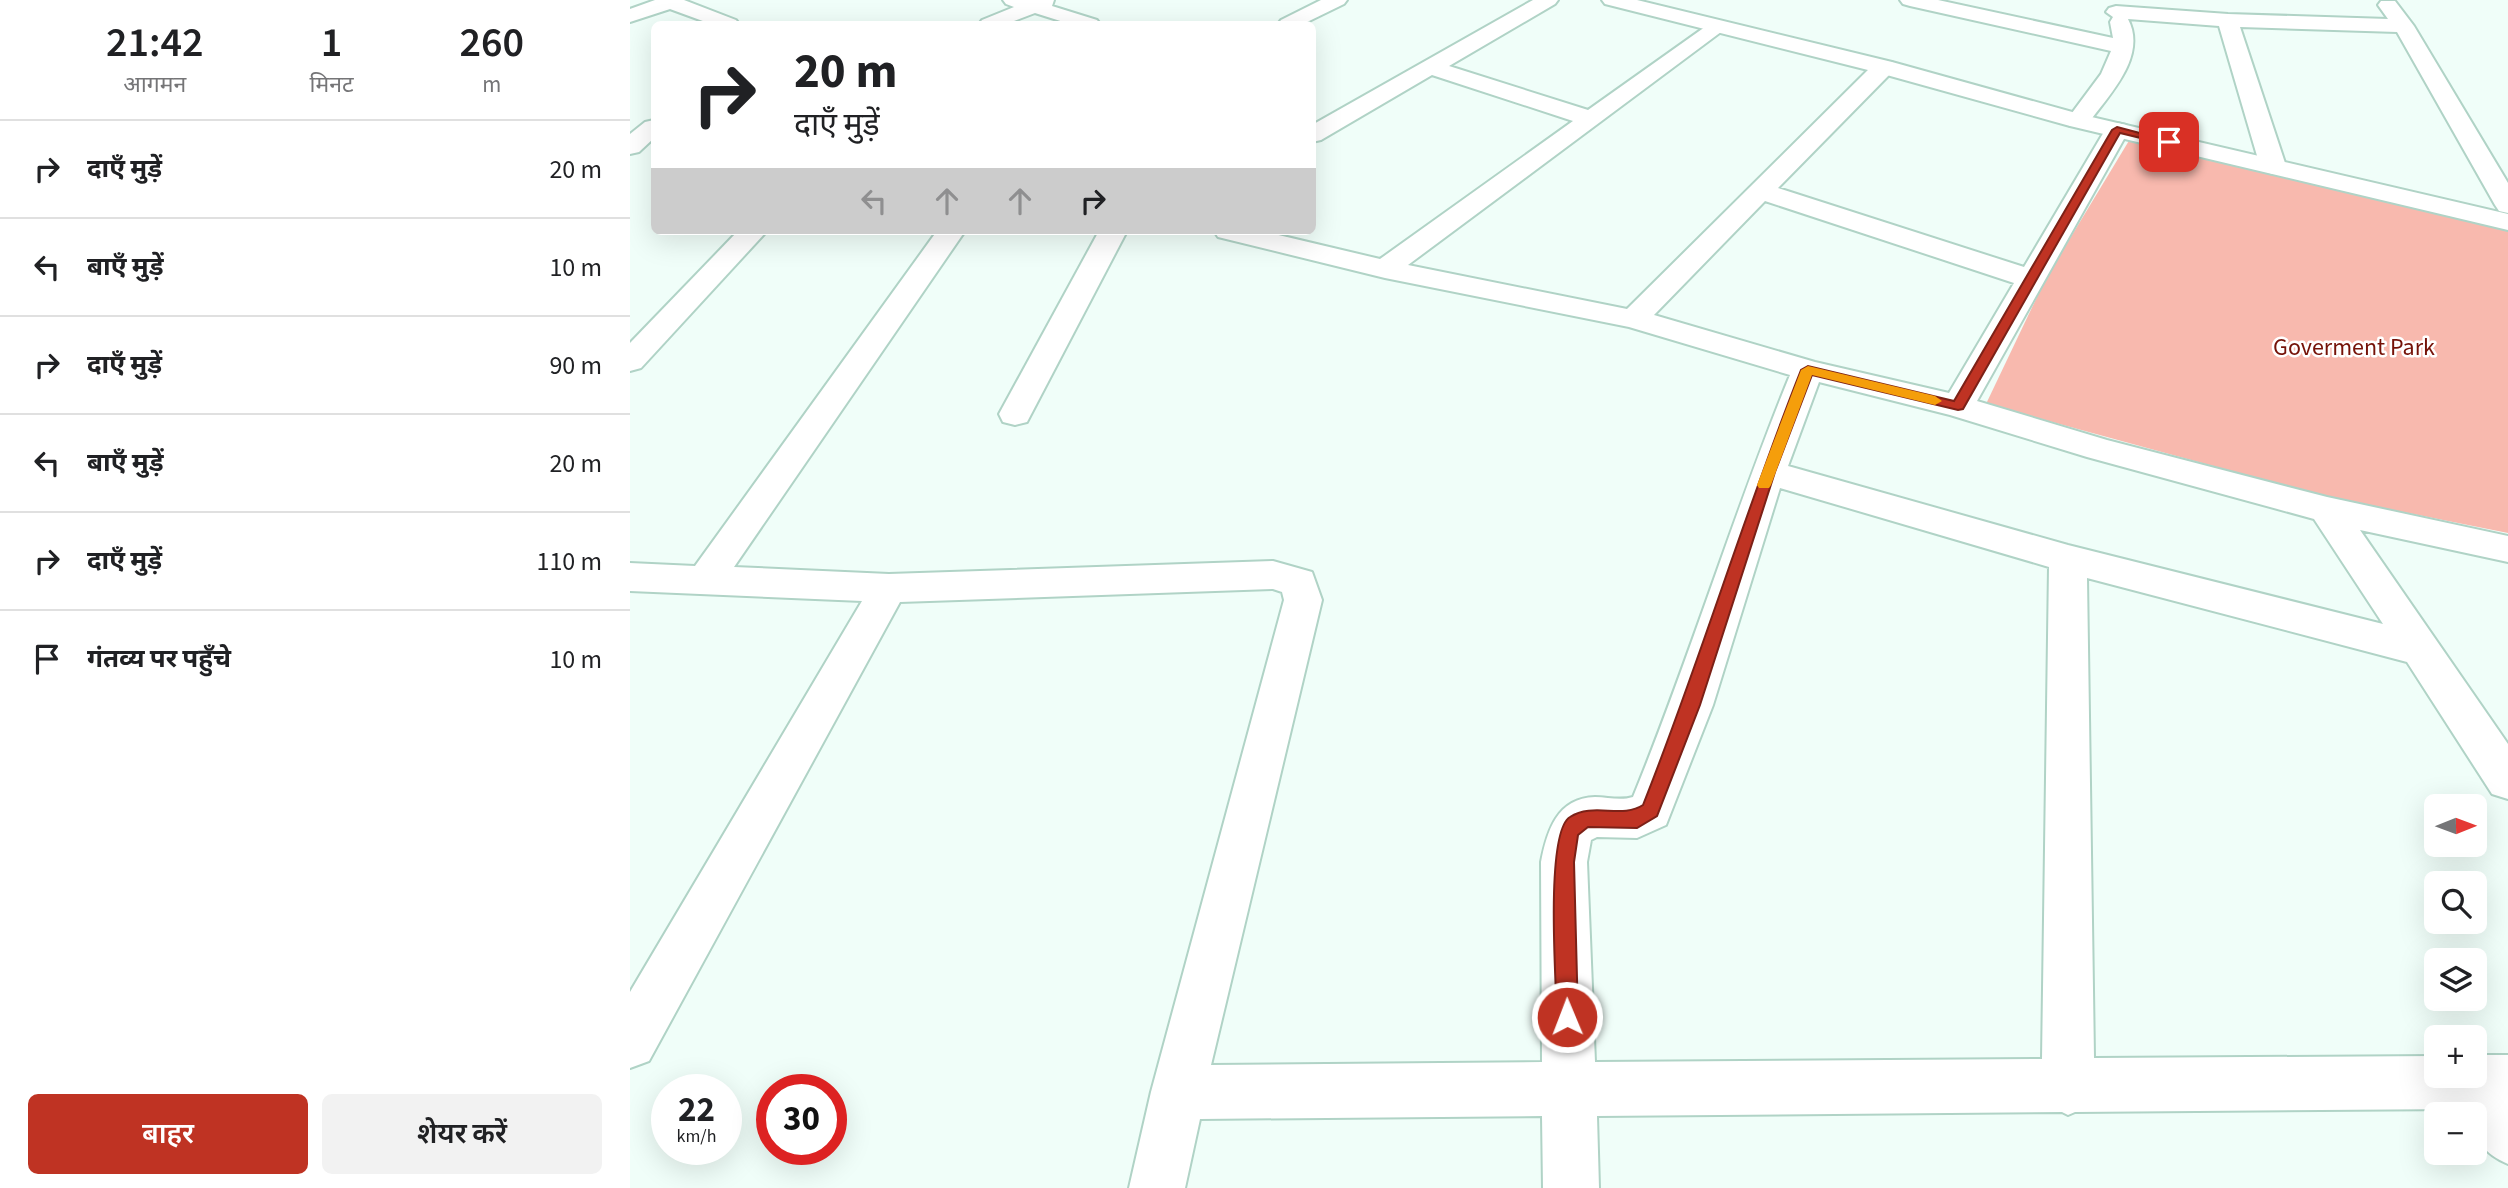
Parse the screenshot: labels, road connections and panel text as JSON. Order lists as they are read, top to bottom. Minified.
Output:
{"parks":["Goverment Park"],"north":"right","page":{"eta":["21:42","आगमन","1","मिनट","260","m"],"turn":["20 m","दाएँ मुड़ें"],"list":[{"name":"दाएँ मुड़ें","value":"20 m"},{"name":"बाएँ मुड़ें","value":"10 m"},{"name":"दाएँ मुड़ें","value":"90 m"},{"name":"बाएँ मुड़ें","value":"20 m"},{"name":"दाएँ मुड़ें","value":"110 m"},{"name":"गंतव्य पर पहुँचे","value":"10 m"}],"map_buttons":["+","−"],"speed":"22 km/h","limit":"30","buttons":["बाहर","शेयर करें"]}}
